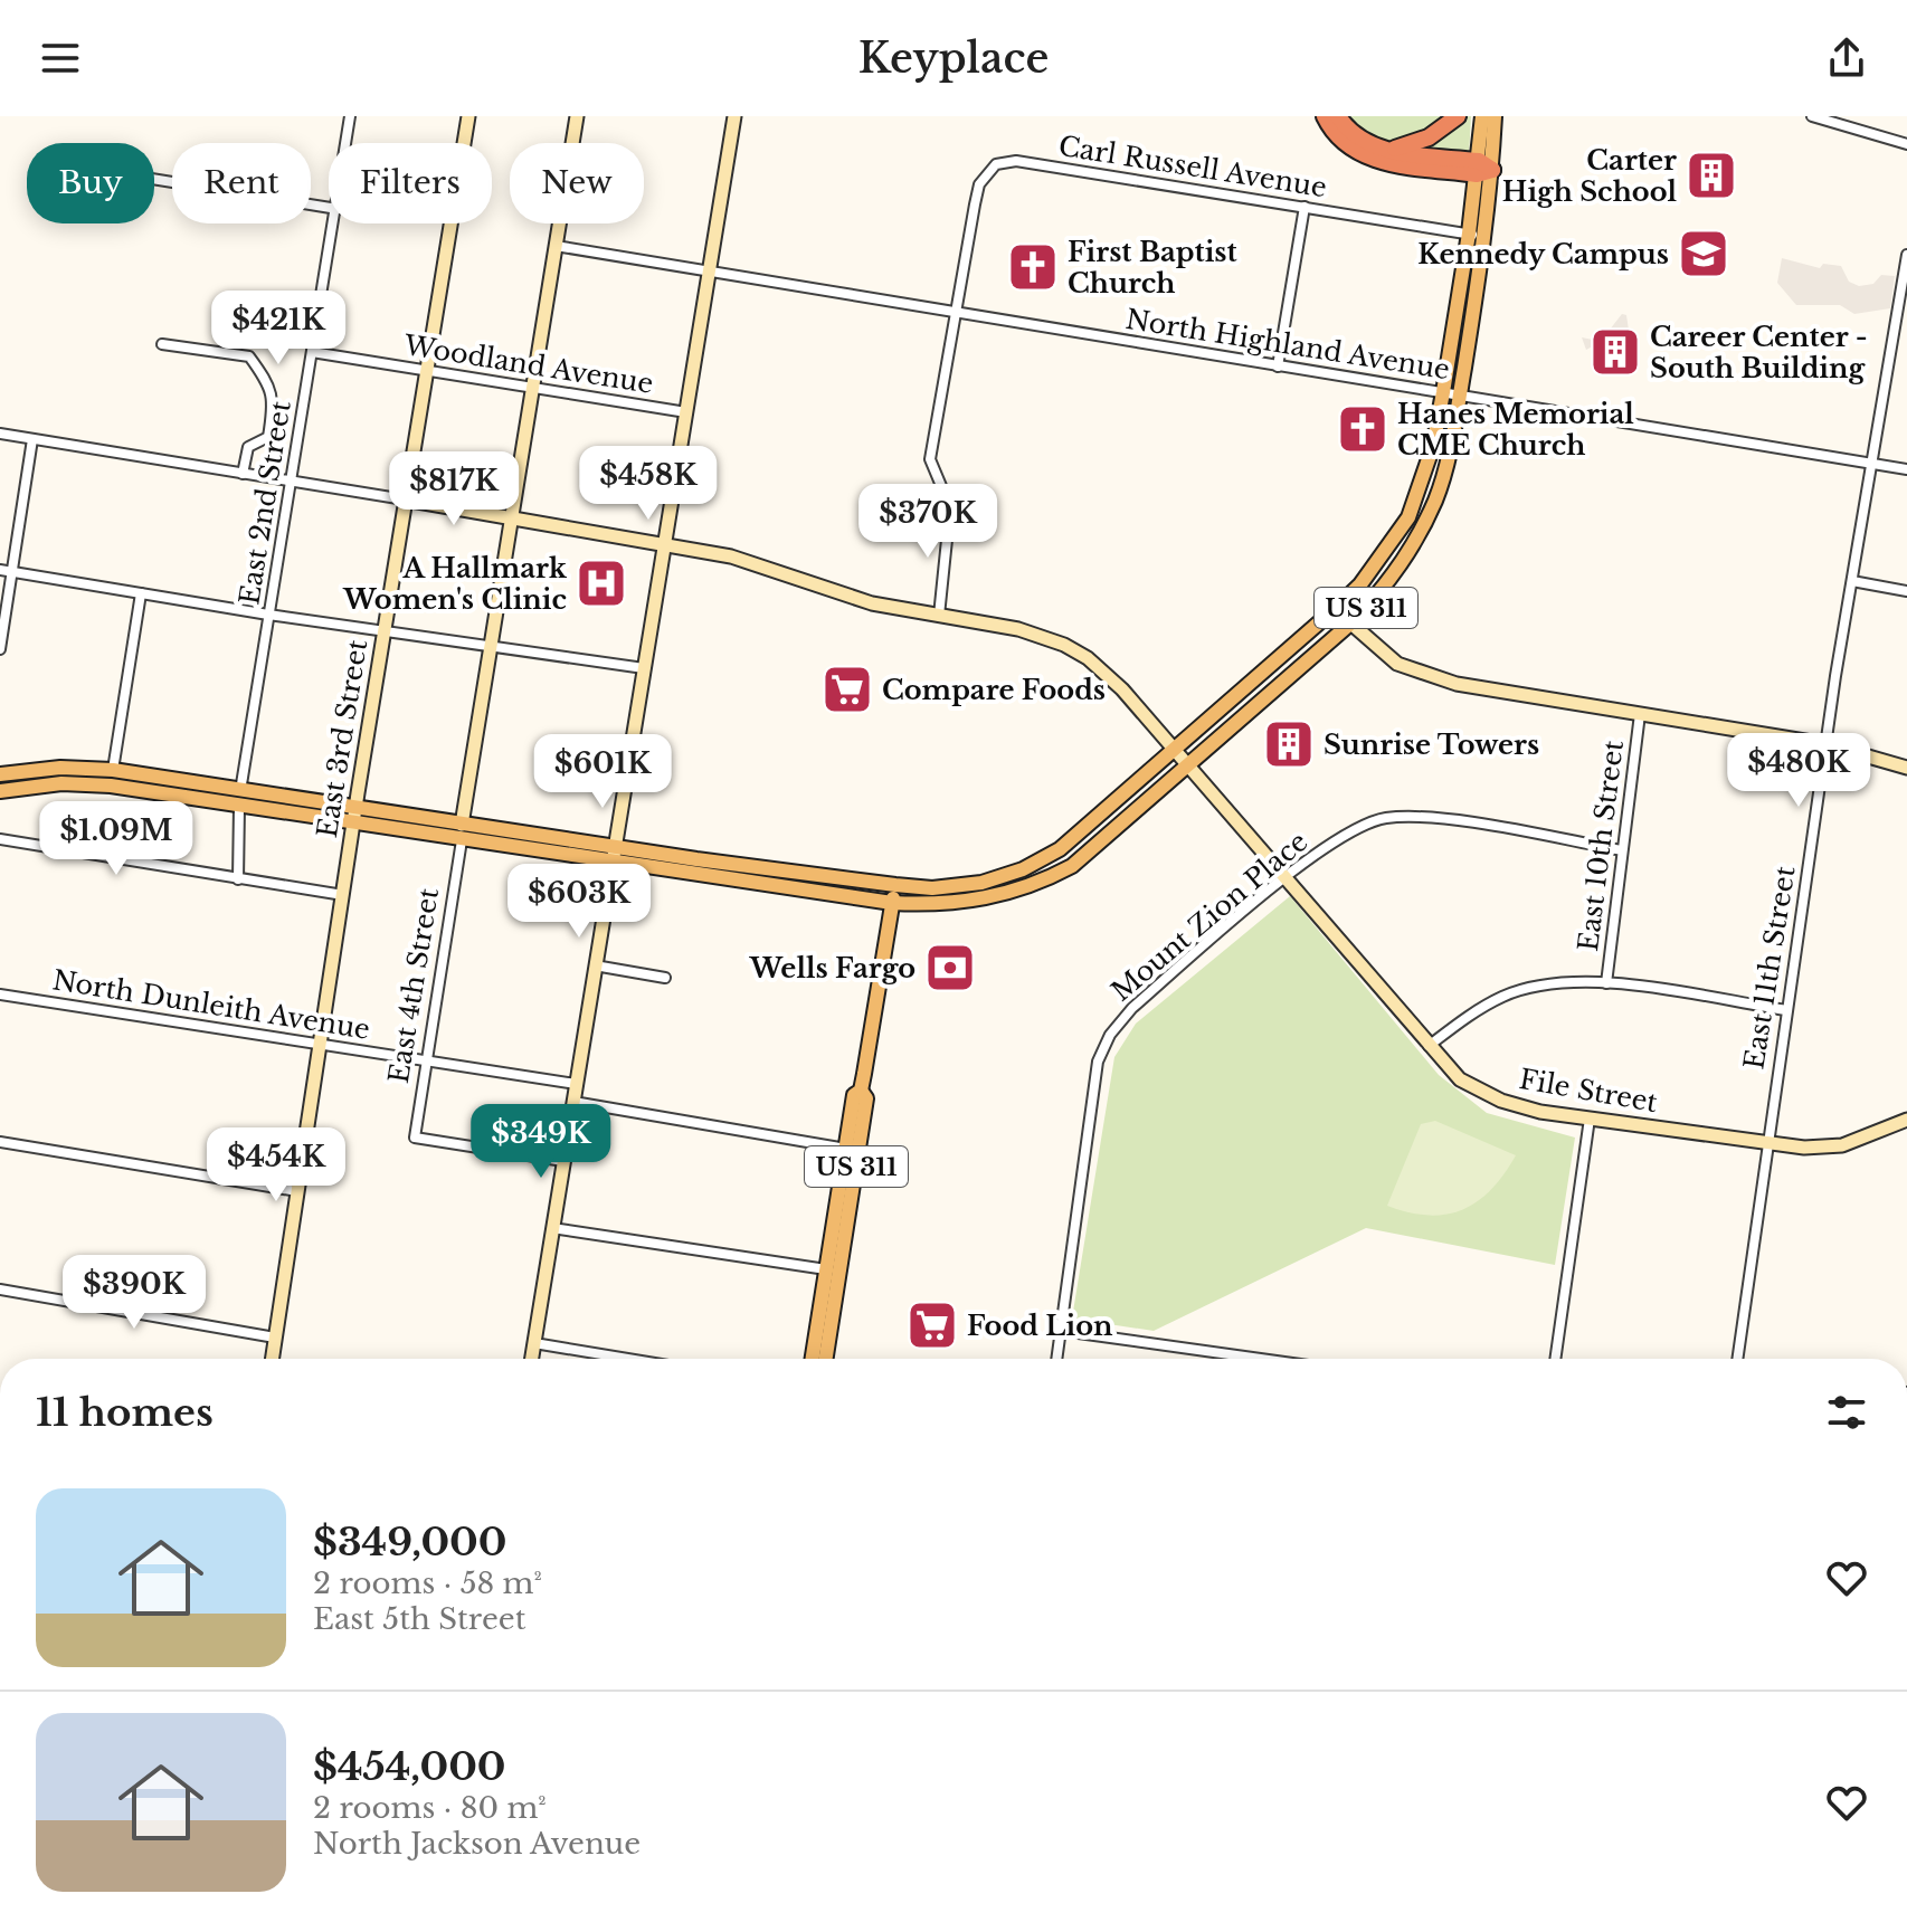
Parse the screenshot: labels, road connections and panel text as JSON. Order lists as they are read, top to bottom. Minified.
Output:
{"streets":{"main road":["US 311"],"street":["Carl Russell Avenue","North Highland Avenue","Woodland Avenue","East 2nd Street","East 3rd Street","East 10th Street","Mount Zion Place","East 11th Street","East 4th Street","North Dunleith Avenue","File Street"]},"crossings":[["Carl Russell Avenue","North Highland Avenue"],["Carl Russell Avenue","US 311"],["North Highland Avenue","US 311"],["North Highland Avenue","East 11th Street"],["Woodland Avenue","East 2nd Street"],["Woodland Avenue","East 3rd Street"],["US 311","File Street"],["East 3rd Street","North Dunleith Avenue"],["East 3rd Street","File Street"],["East 10th Street","Mount Zion Place"],["Mount Zion Place","File Street"],["East 11th Street","File Street"],["East 4th Street","North Dunleith Avenue"]],"places":{"building":["Carter High School","Career Center - South Building","Sunrise Towers"],"school or university":["Kennedy Campus"],"church":["First Baptist Church","Hanes Memorial CME Church"],"hospital":["A Hallmark Women's Clinic"],"supermarket":["Compare Foods","Food Lion"],"bank":["Wells Fargo"]},"page":{"header":"Keyplace","chip":["Buy","Rent","Filters","New"],"price":["$421K","$458K","$817K","$370K","$480K","$601K","$1.09M","$603K","$349K","$454K","$390K"],"heading":"11 homes","list":[{"name":"$349,000","note":"2 rooms · 58 m² · East 5th Street"},{"name":"$454,000","note":"2 rooms · 80 m² · North Jackson Avenue"}]}}
